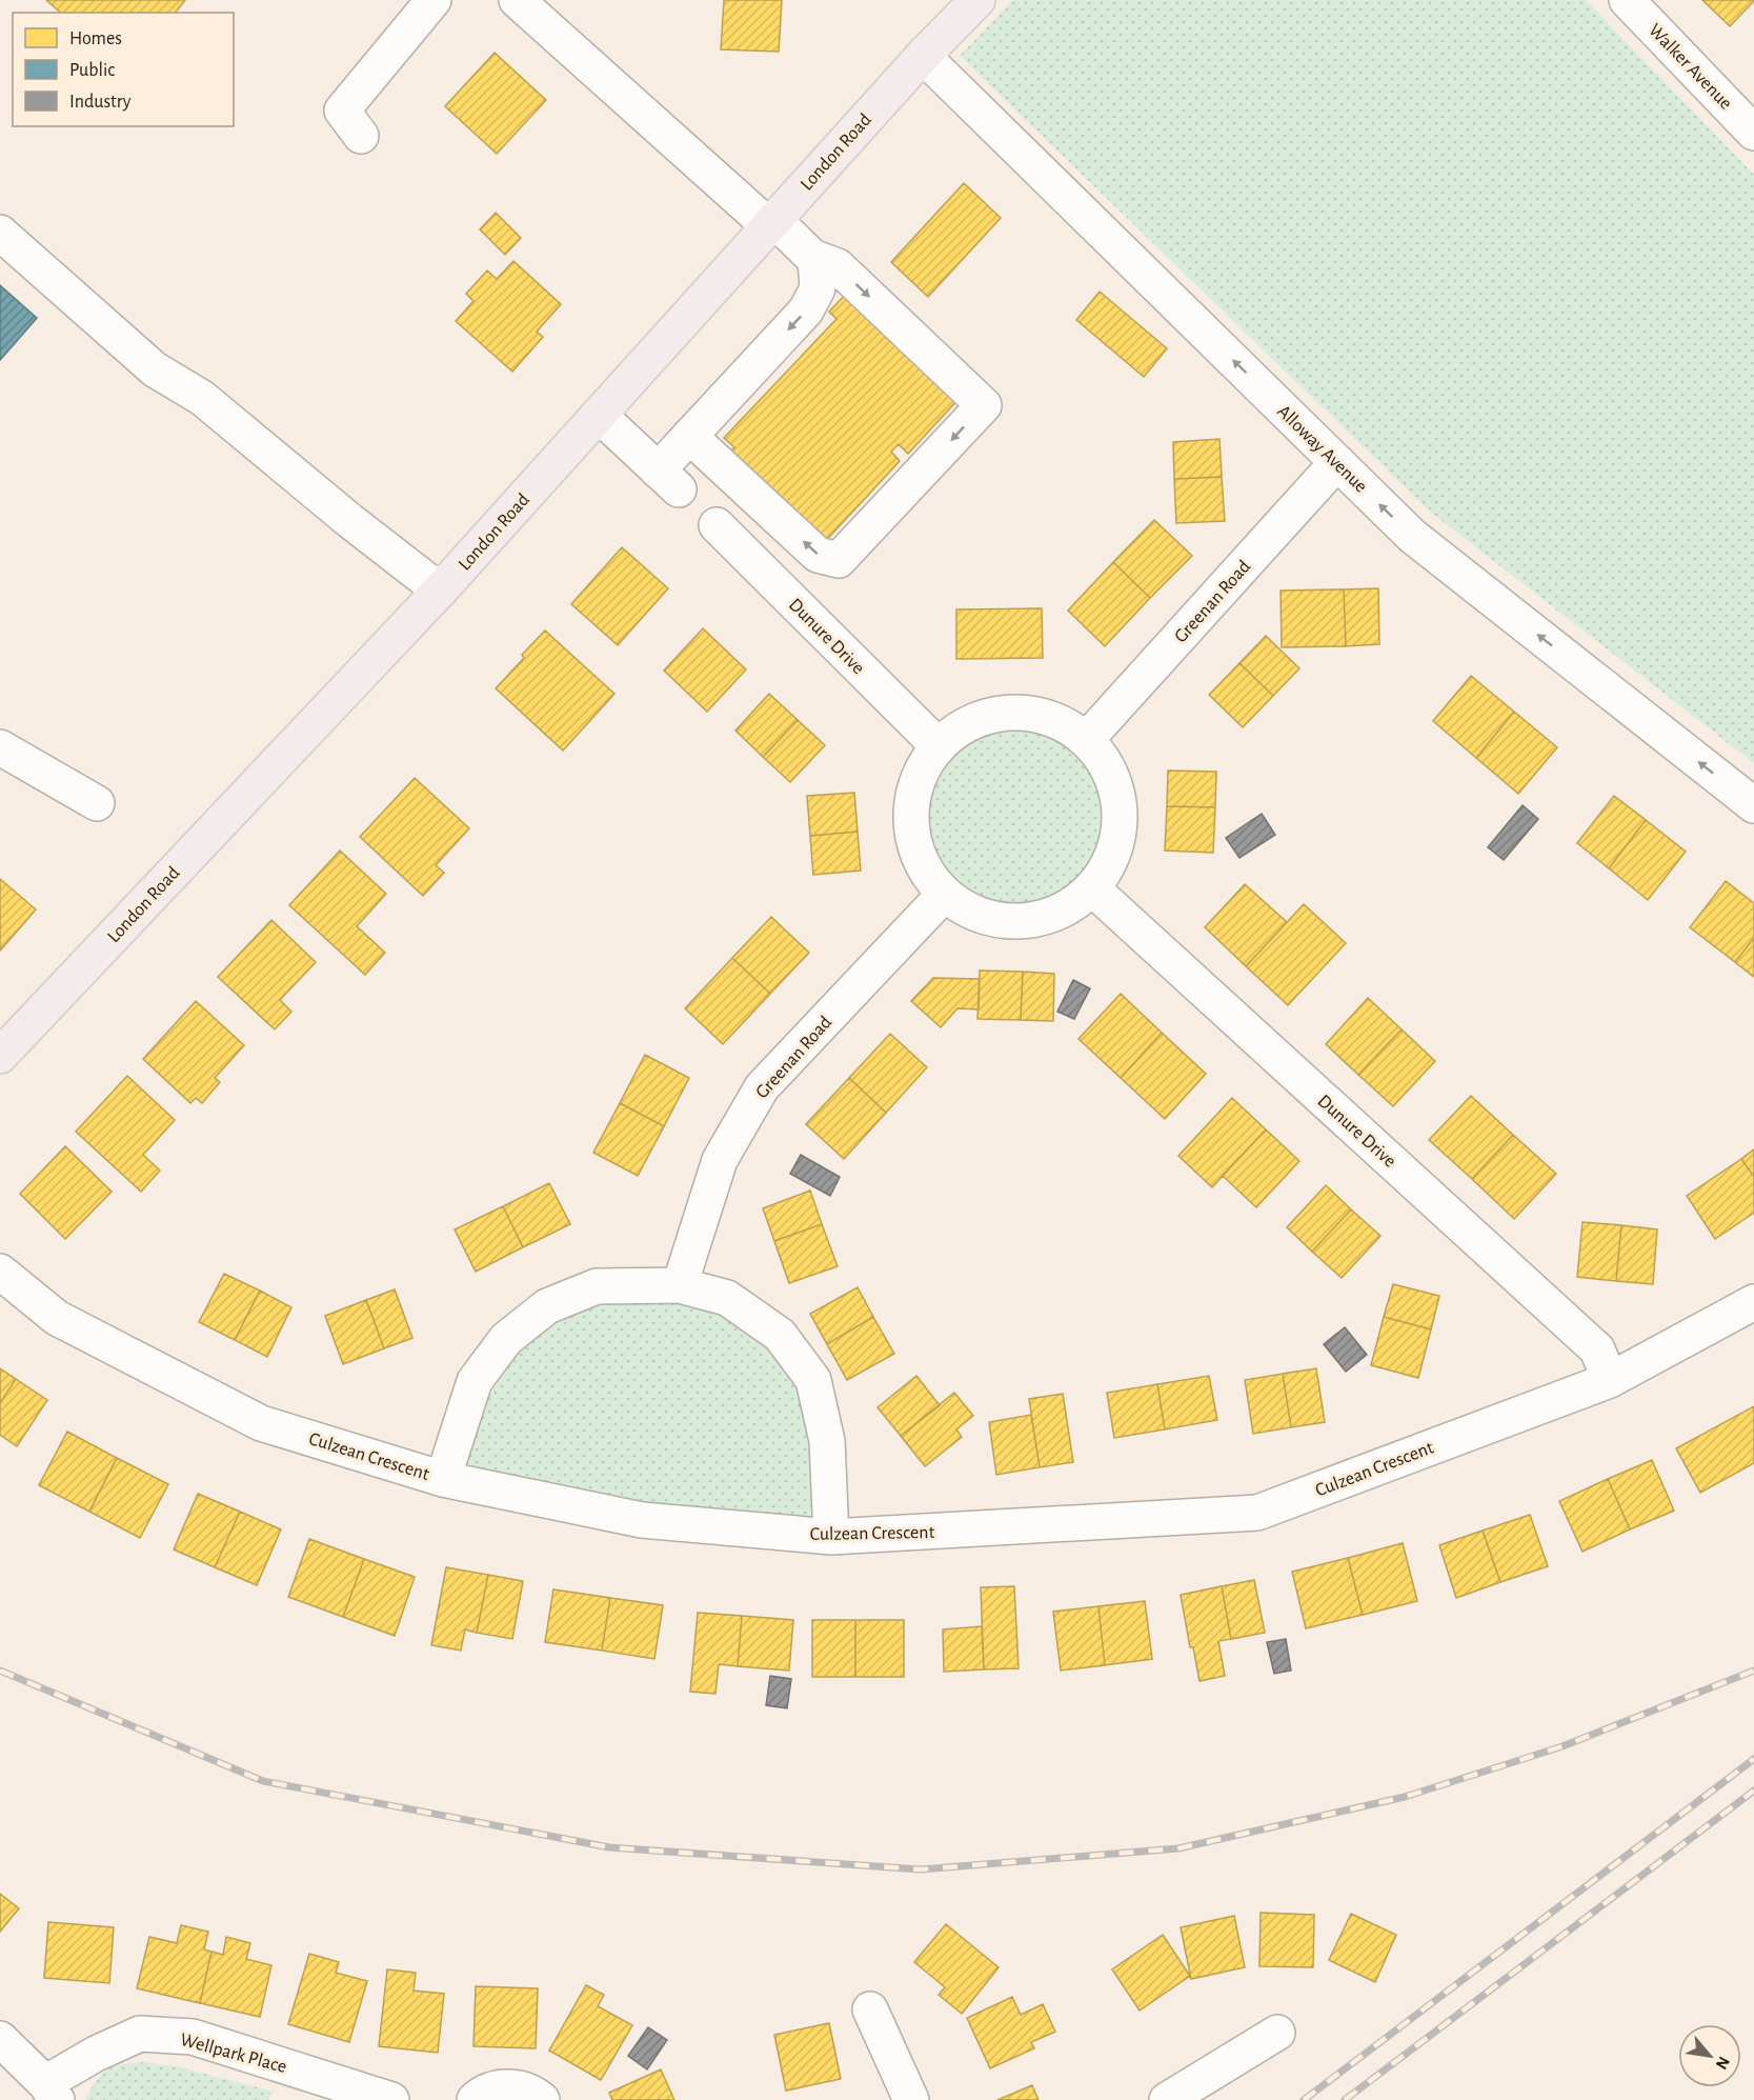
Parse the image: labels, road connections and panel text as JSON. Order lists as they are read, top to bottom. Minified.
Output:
{"streets":{"main road":["London Road"],"street":["Walker Avenue","Alloway Avenue","Greenan Road","Dunure Drive","Culzean Crescent","Wellpark Place"]},"crossings":[["London Road","Alloway Avenue"],["Alloway Avenue","Greenan Road"],["Greenan Road","Dunure Drive"],["Dunure Drive","Culzean Crescent"]],"one_way":["Alloway Avenue"],"legend":["Homes","Public","Industry"],"north":"bottom right"}
